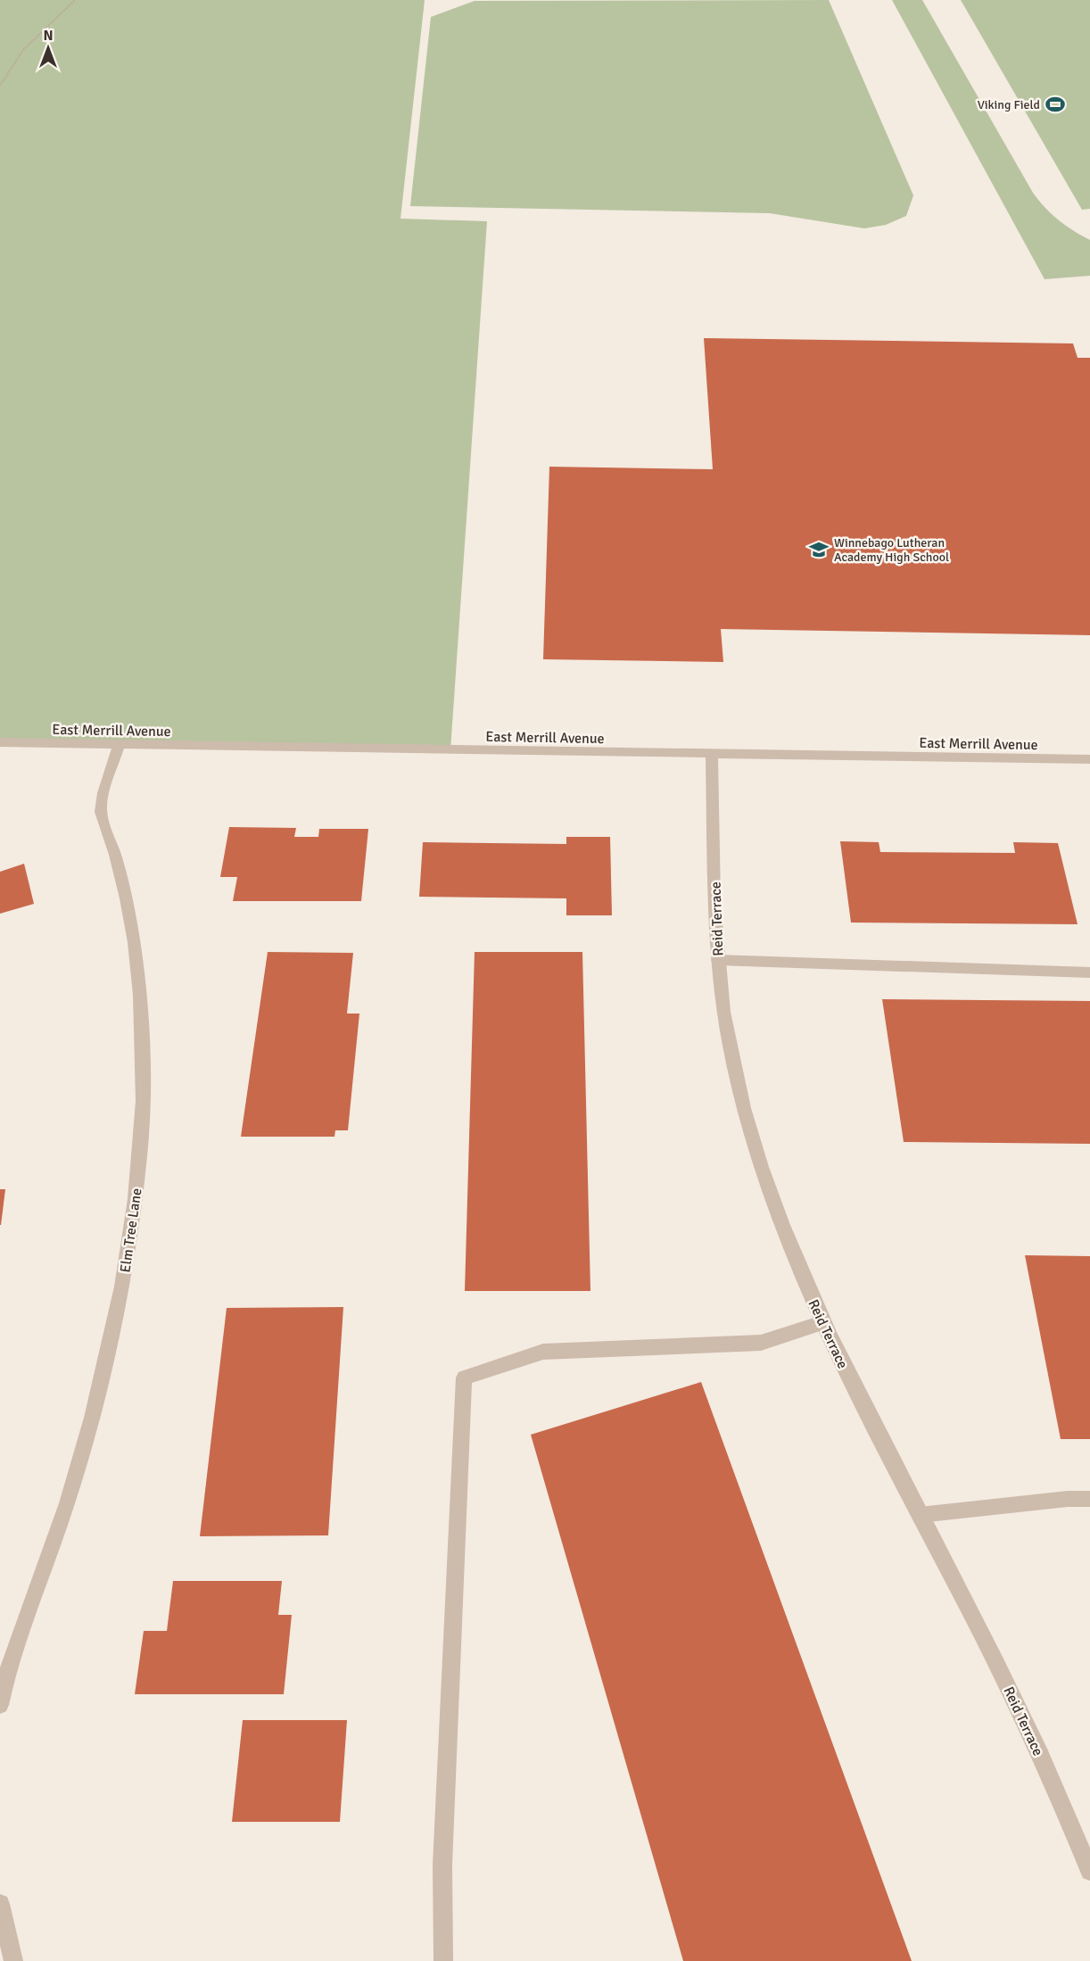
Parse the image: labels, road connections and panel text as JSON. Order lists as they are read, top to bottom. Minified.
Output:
{"streets":{"street":["East Merrill Avenue","Reid Terrace","Elm Tree Lane"]},"crossings":[["East Merrill Avenue","Reid Terrace"],["East Merrill Avenue","Elm Tree Lane"]],"places":{"sports":["Viking Field"],"school or university":["Winnebago Lutheran Academy High School"]},"north":"top"}
